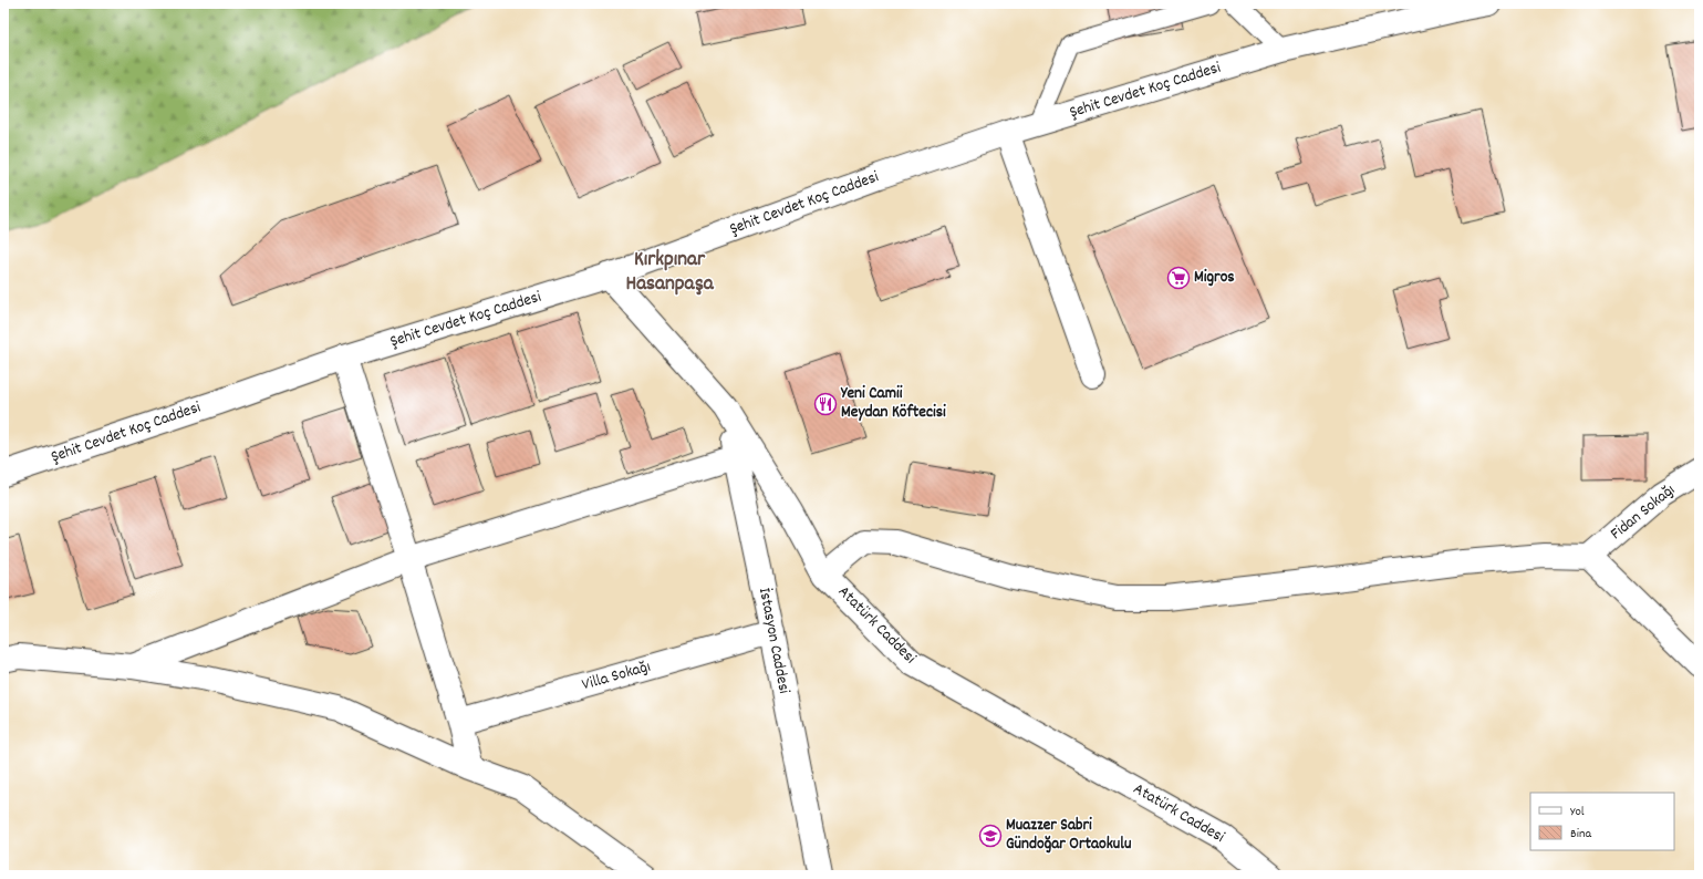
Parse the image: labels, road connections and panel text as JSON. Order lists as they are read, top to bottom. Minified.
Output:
{"streets":{"street":["Şehit Cevdet Koç Caddesi","Fidan Sokağı","Atatürk Caddesi","İstasyon Caddesi","Villa Sokağı"]},"crossings":[["Şehit Cevdet Koç Caddesi","Atatürk Caddesi"],["Atatürk Caddesi","İstasyon Caddesi"],["İstasyon Caddesi","Villa Sokağı"]],"districts":["Kırkpınar Hasanpaşa"],"places":{"supermarket":["Migros"],"restaurant":["Yeni Camii Meydan Köftecisi"],"school or university":["Muazzer Sabri Gündoğar Ortaokulu"]},"legend":["Yol","Bina"]}
